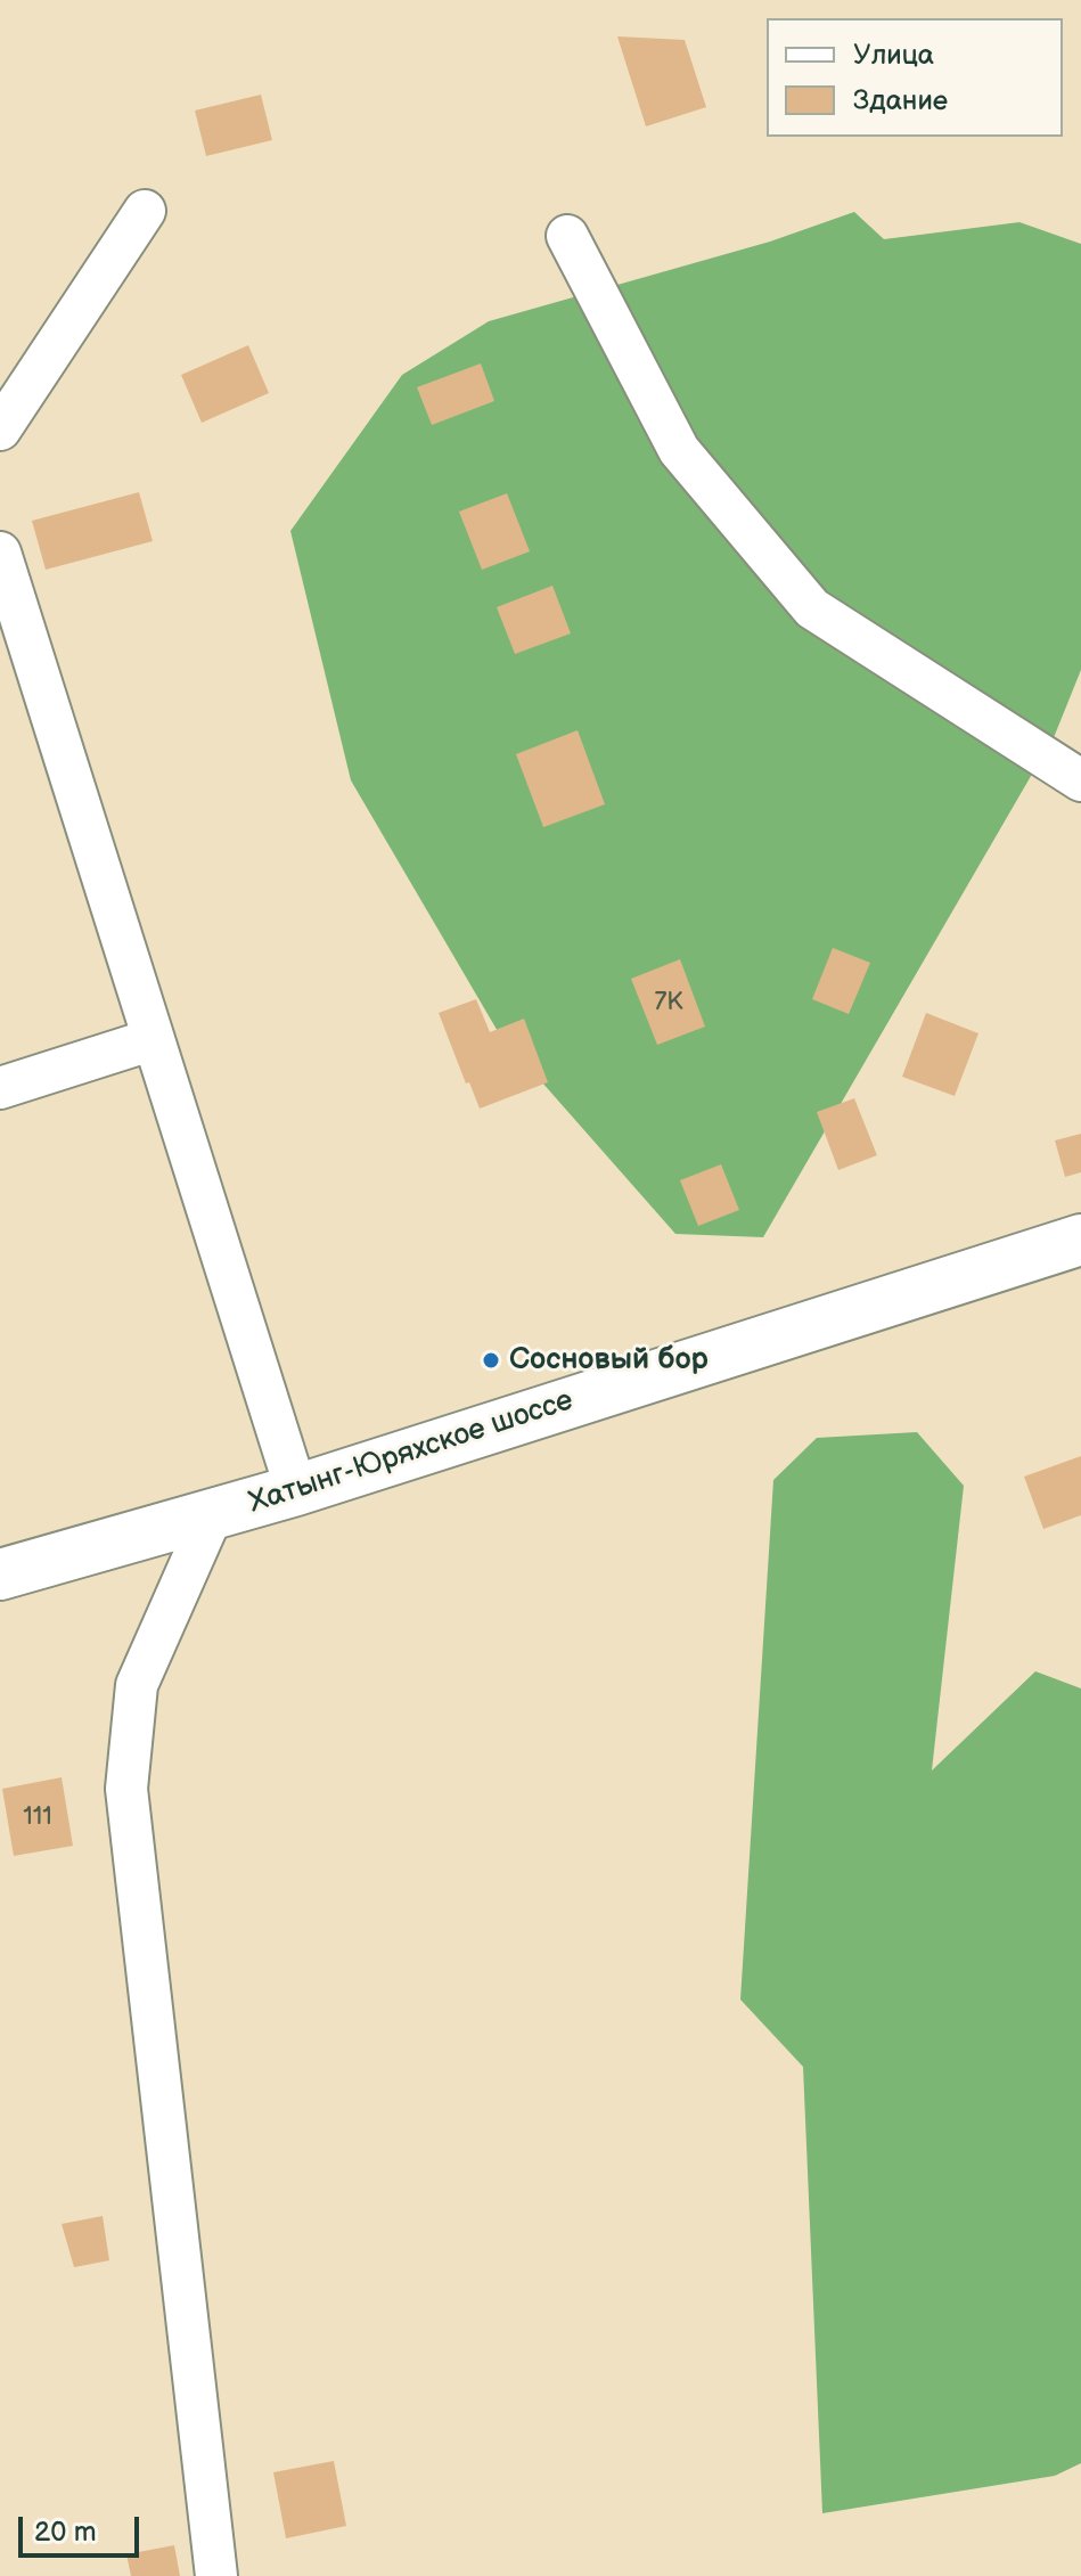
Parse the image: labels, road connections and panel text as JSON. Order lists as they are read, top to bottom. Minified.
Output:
{"streets":{"main road":["Хатынг-Юряхское шоссе"]},"places":["Сосновый бор"],"house_numbers":["7К","111"],"legend":["Улица","Здание"],"scale_bar":"20 m"}
